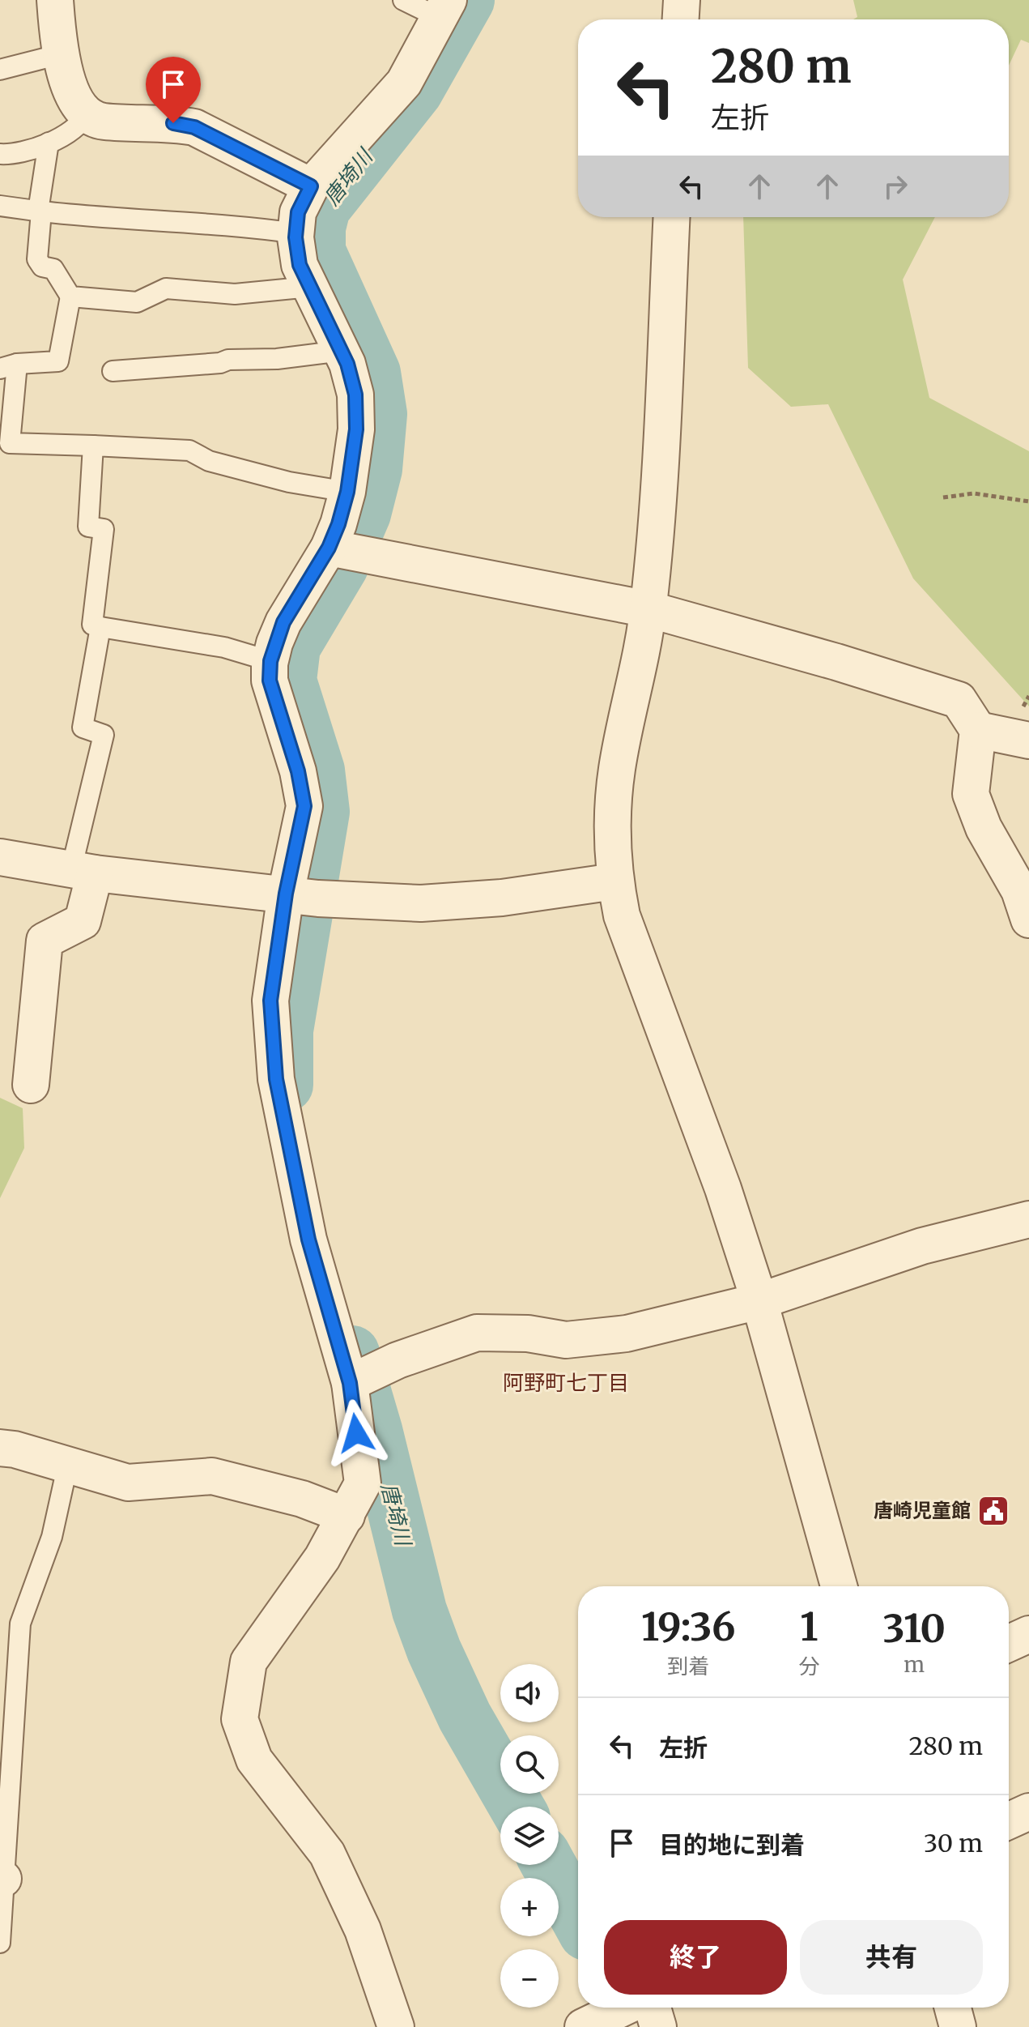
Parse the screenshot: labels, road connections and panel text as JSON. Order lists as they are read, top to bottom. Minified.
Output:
{"districts":["阿野町七丁目"],"water":["唐埼川"],"places":{"public building":["唐崎児童館"]},"page":{"turn":["280 m","左折"],"eta":["19:36","到着","1","分","310","m"],"map_buttons":["+","−"],"list":[{"name":"左折","value":"280 m"},{"name":"目的地に到着","value":"30 m"}],"buttons":["終了","共有"]}}
